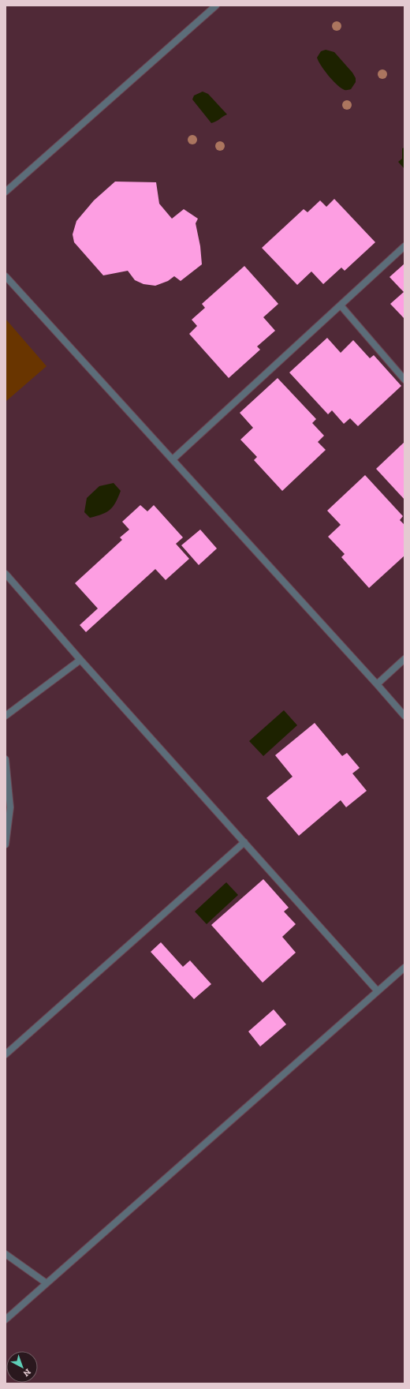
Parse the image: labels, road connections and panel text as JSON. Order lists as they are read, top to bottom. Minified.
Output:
{"north":"bottom right"}
